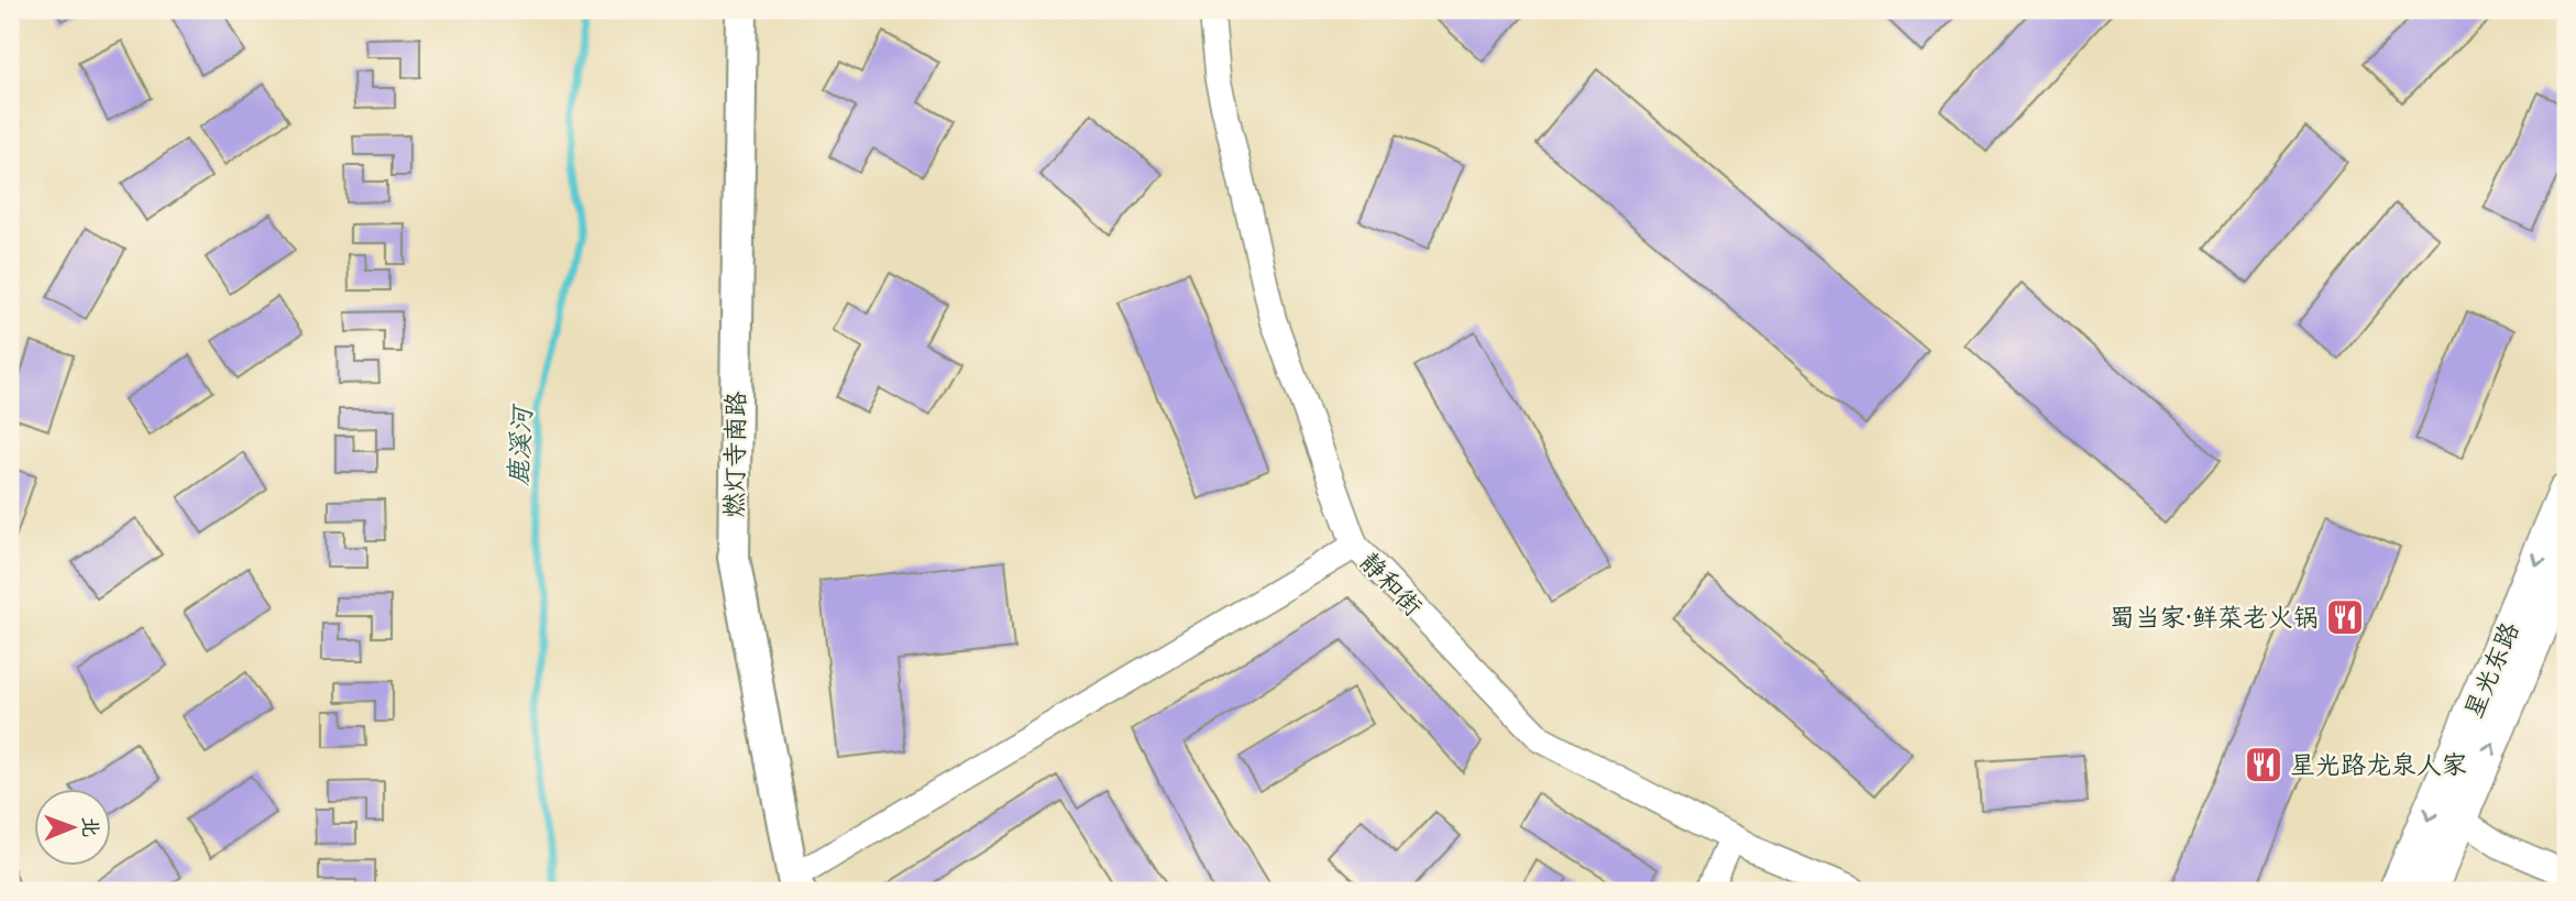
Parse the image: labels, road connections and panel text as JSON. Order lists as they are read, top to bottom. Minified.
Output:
{"streets":{"main road":["星光东路"],"street":["燃灯寺南路","静和街"]},"water":["鹿溪河"],"places":{"restaurant":["蜀当家·鲜菜老火锅","星光路龙泉人家"]},"north":"right"}
